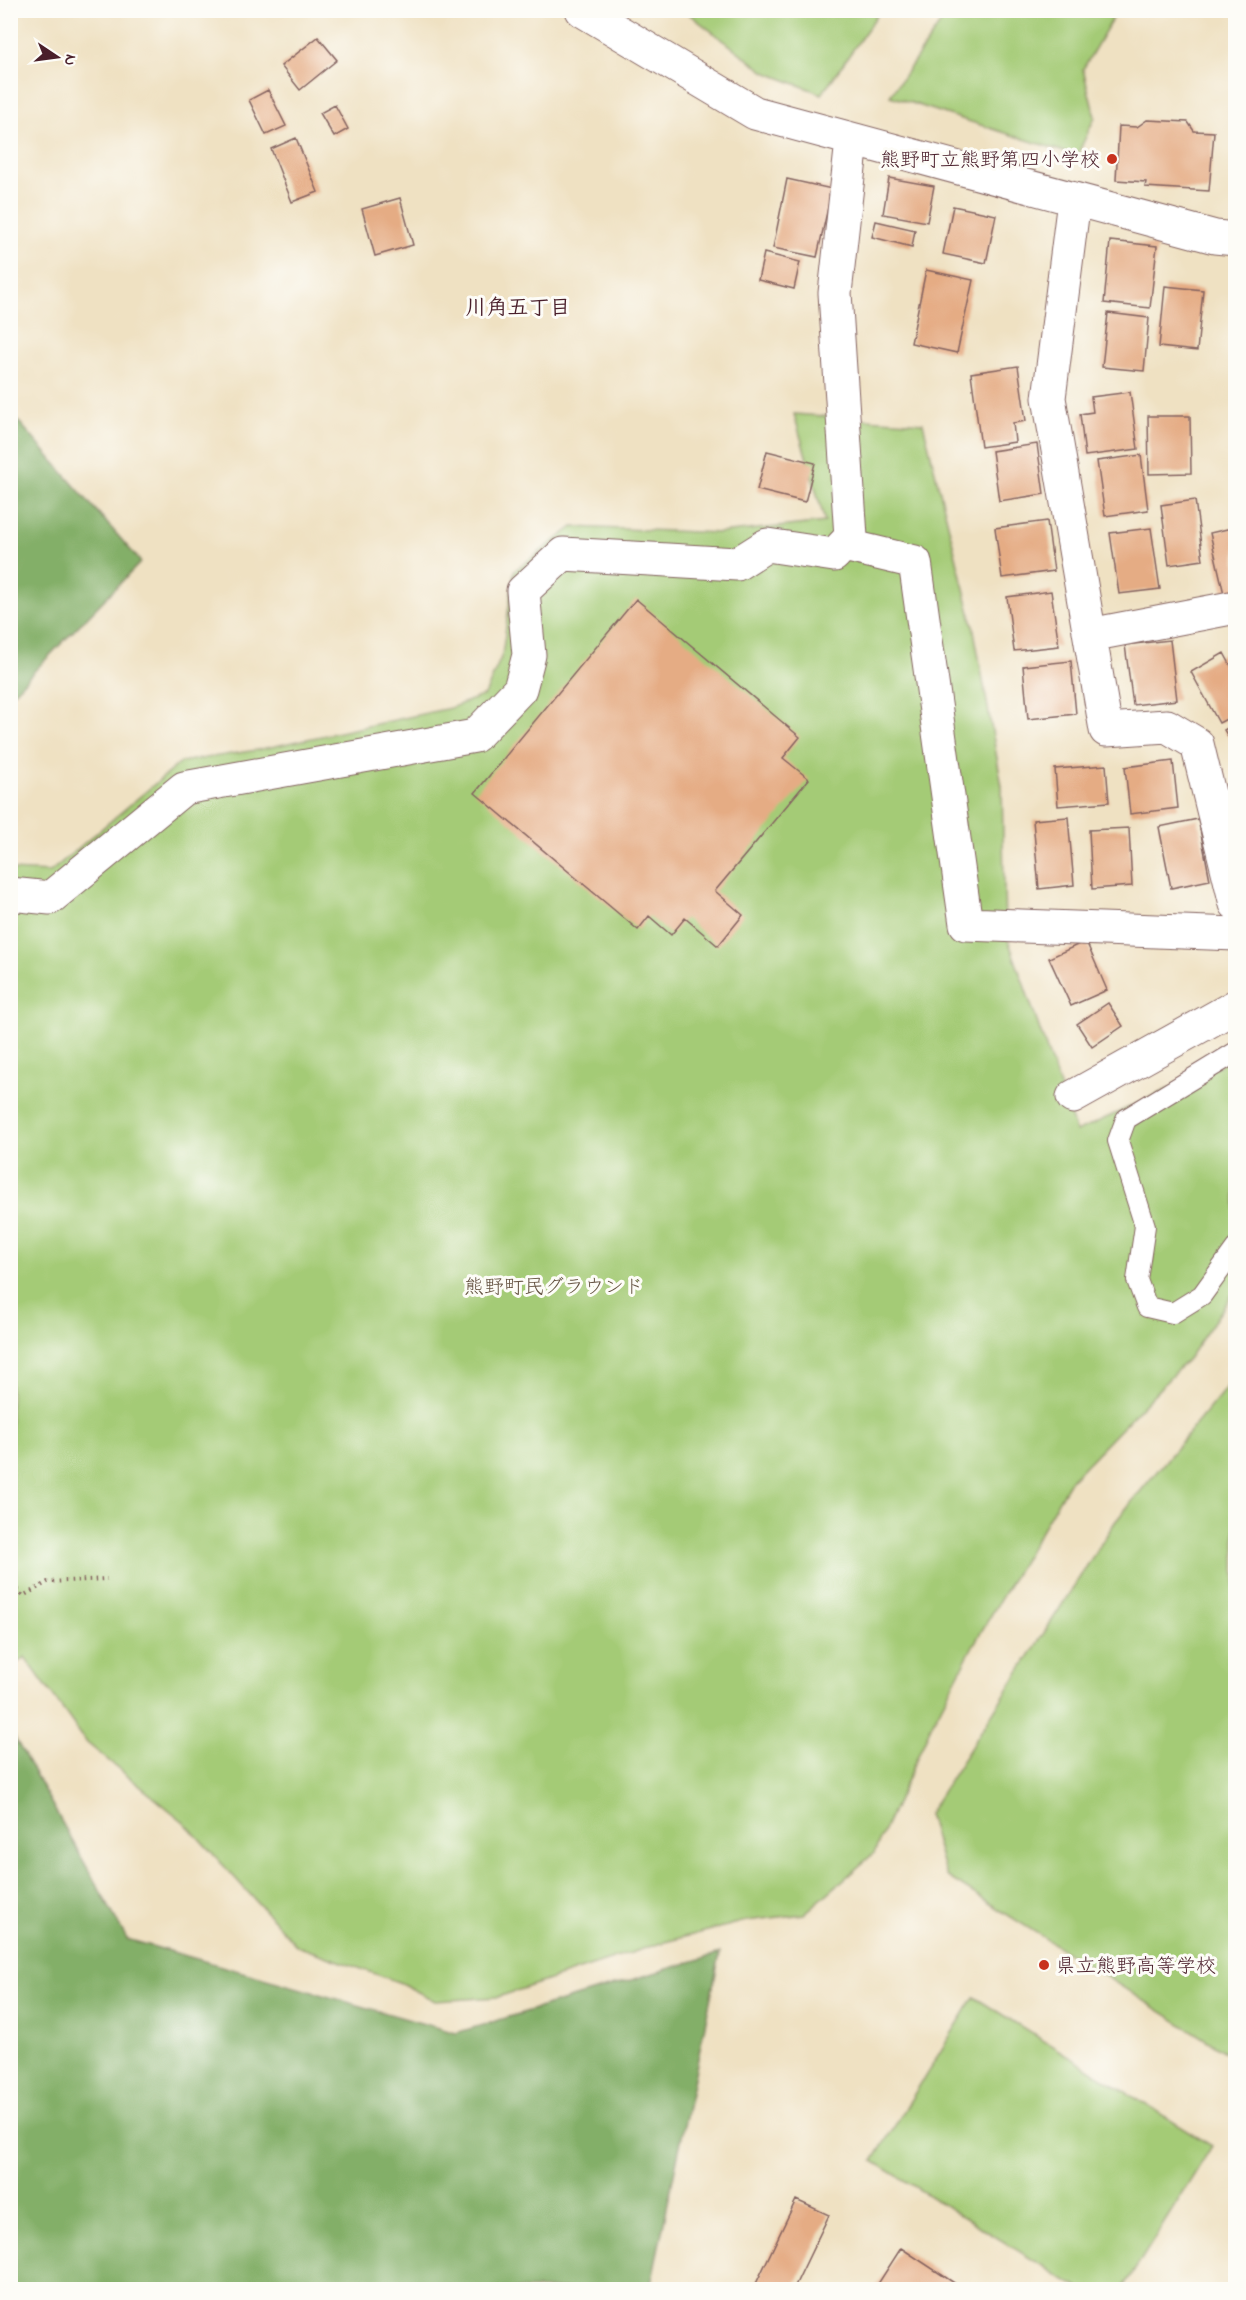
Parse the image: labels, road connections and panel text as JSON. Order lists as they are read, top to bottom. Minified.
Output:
{"districts":["川角五丁目"],"parks":["熊野町民グラウンド"],"places":["熊野町立熊野第四小学校","県立熊野高等学校"],"north":"right"}
